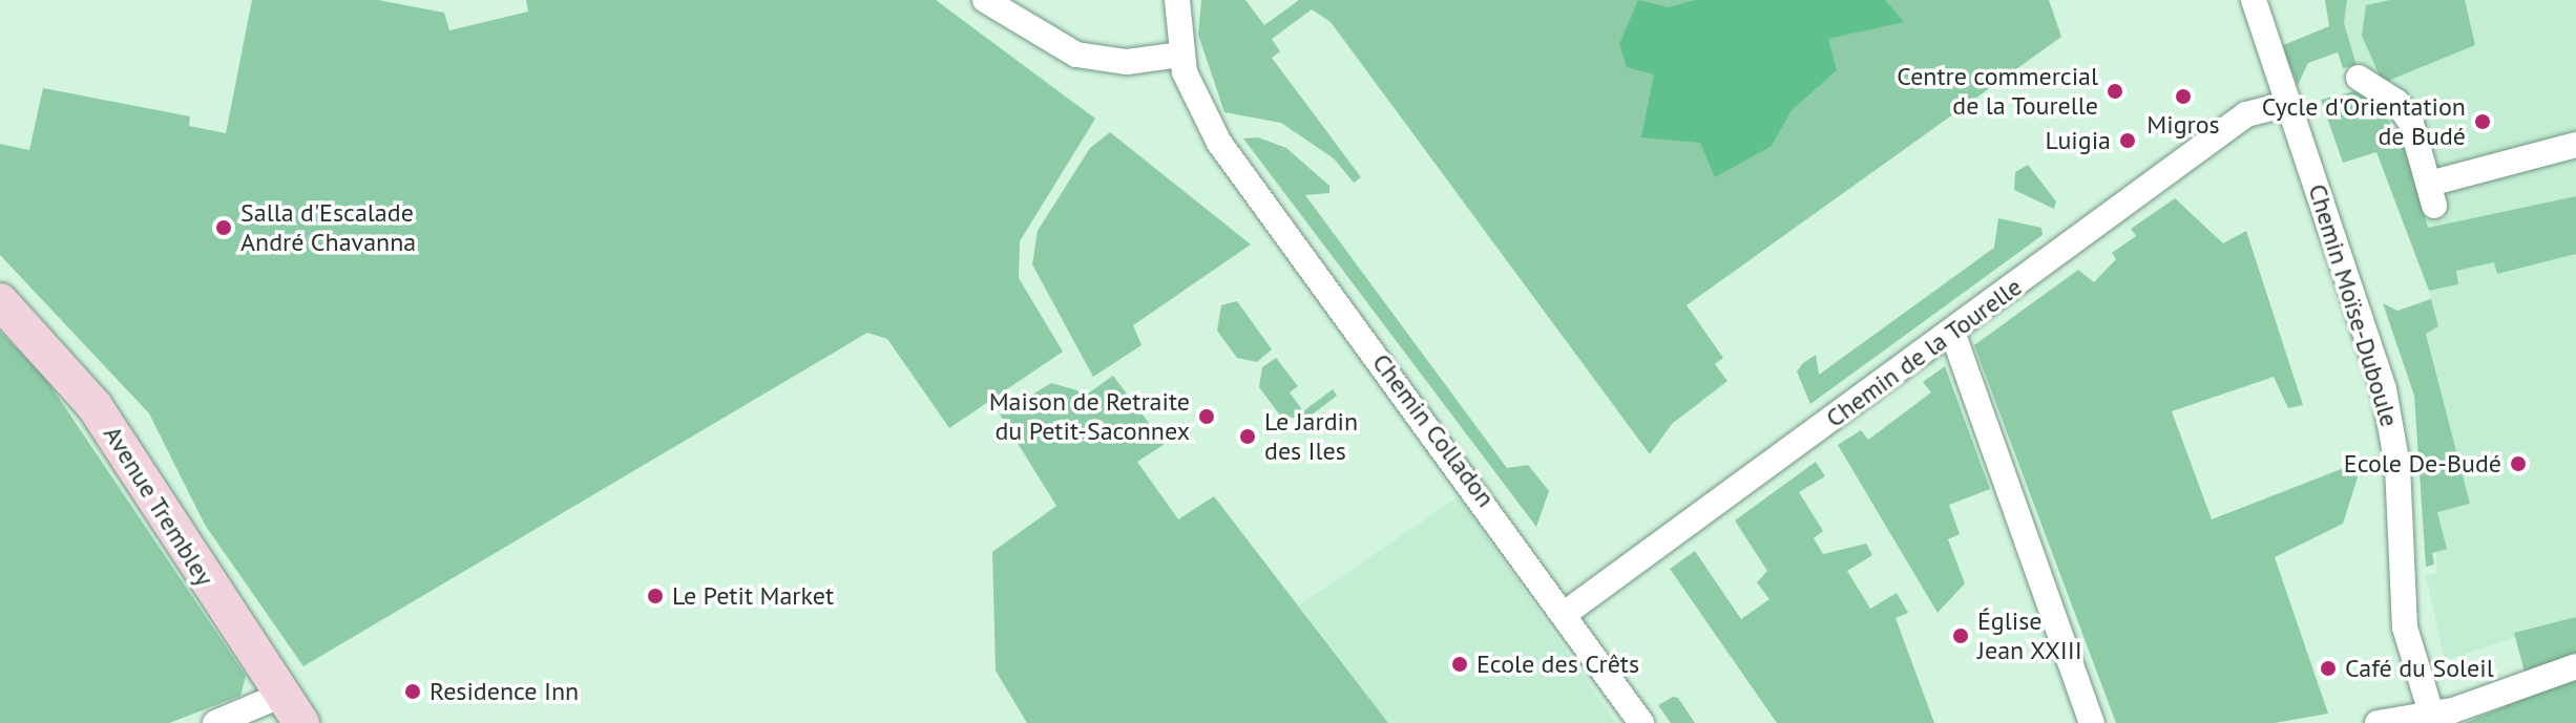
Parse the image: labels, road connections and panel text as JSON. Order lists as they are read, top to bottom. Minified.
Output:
{"streets":{"street":["Chemin Moïse-Duboule","Chemin de la Tourelle","Chemin Colladon","Avenue Trembley"]},"crossings":[["Chemin Moïse-Duboule","Chemin de la Tourelle"],["Chemin de la Tourelle","Chemin Colladon"]],"places":["Centre commercial de la Tourelle","Migros","Cycle d'Orientation de Budé","Luigia","Salla d'Escalade André Chavanna","Maison de Retraite du Petit-Saconnex","Le Jardin des Iles","Ecole De-Budé","Le Petit Market","Église Jean XXIII","Ecole des Crêts","Café du Soleil","Residence Inn"]}
